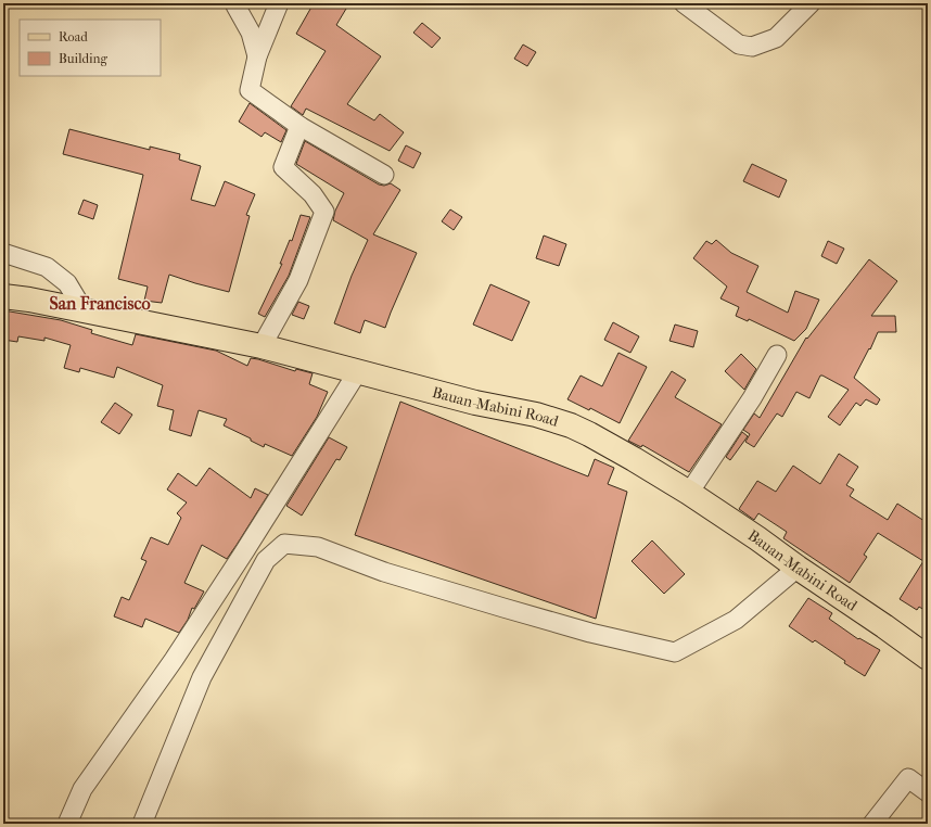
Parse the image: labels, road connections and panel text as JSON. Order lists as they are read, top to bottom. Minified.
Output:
{"streets":{"main road":["Bauan-Mabini Road"]},"districts":["San Francisco"],"legend":["Road","Building"]}
